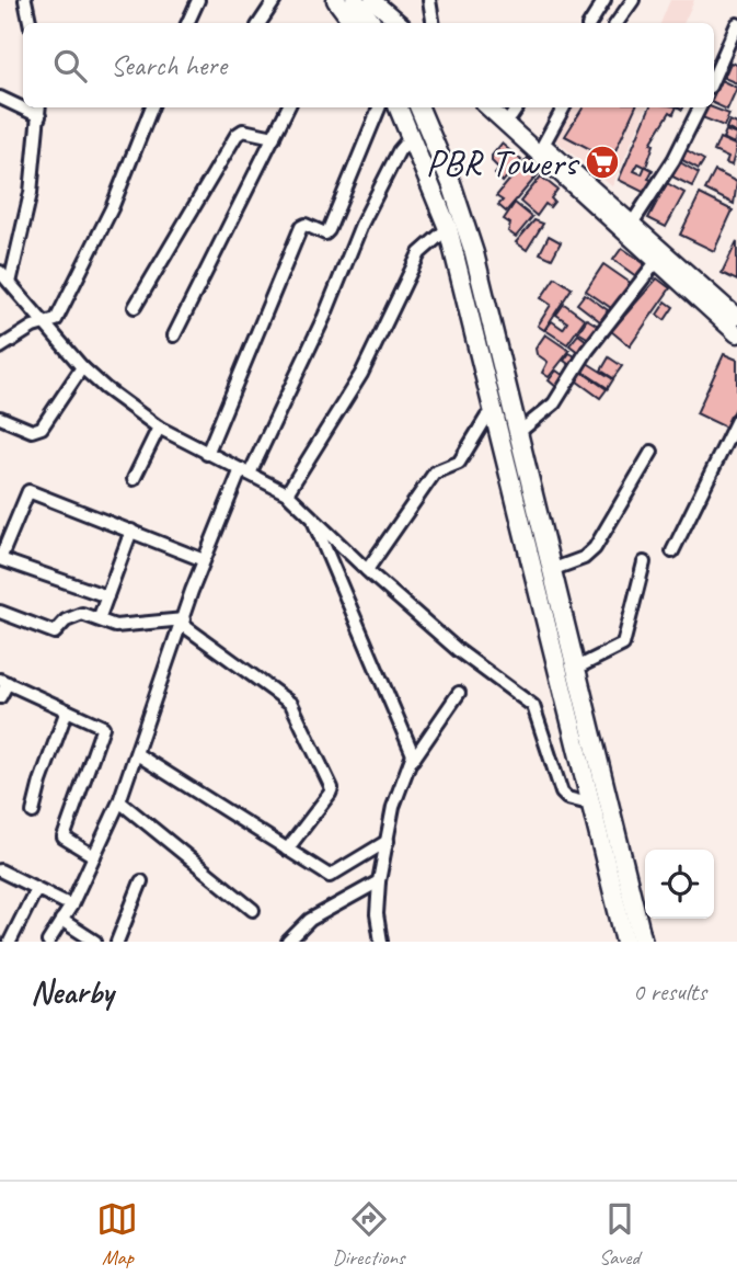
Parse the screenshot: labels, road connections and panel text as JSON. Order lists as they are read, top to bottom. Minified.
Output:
{"places":{"supermarket":["PBR Towers"]},"page":{"search":"Search here","heading":["Nearby","0 results"],"nav":["Map","Directions","Saved"]}}
